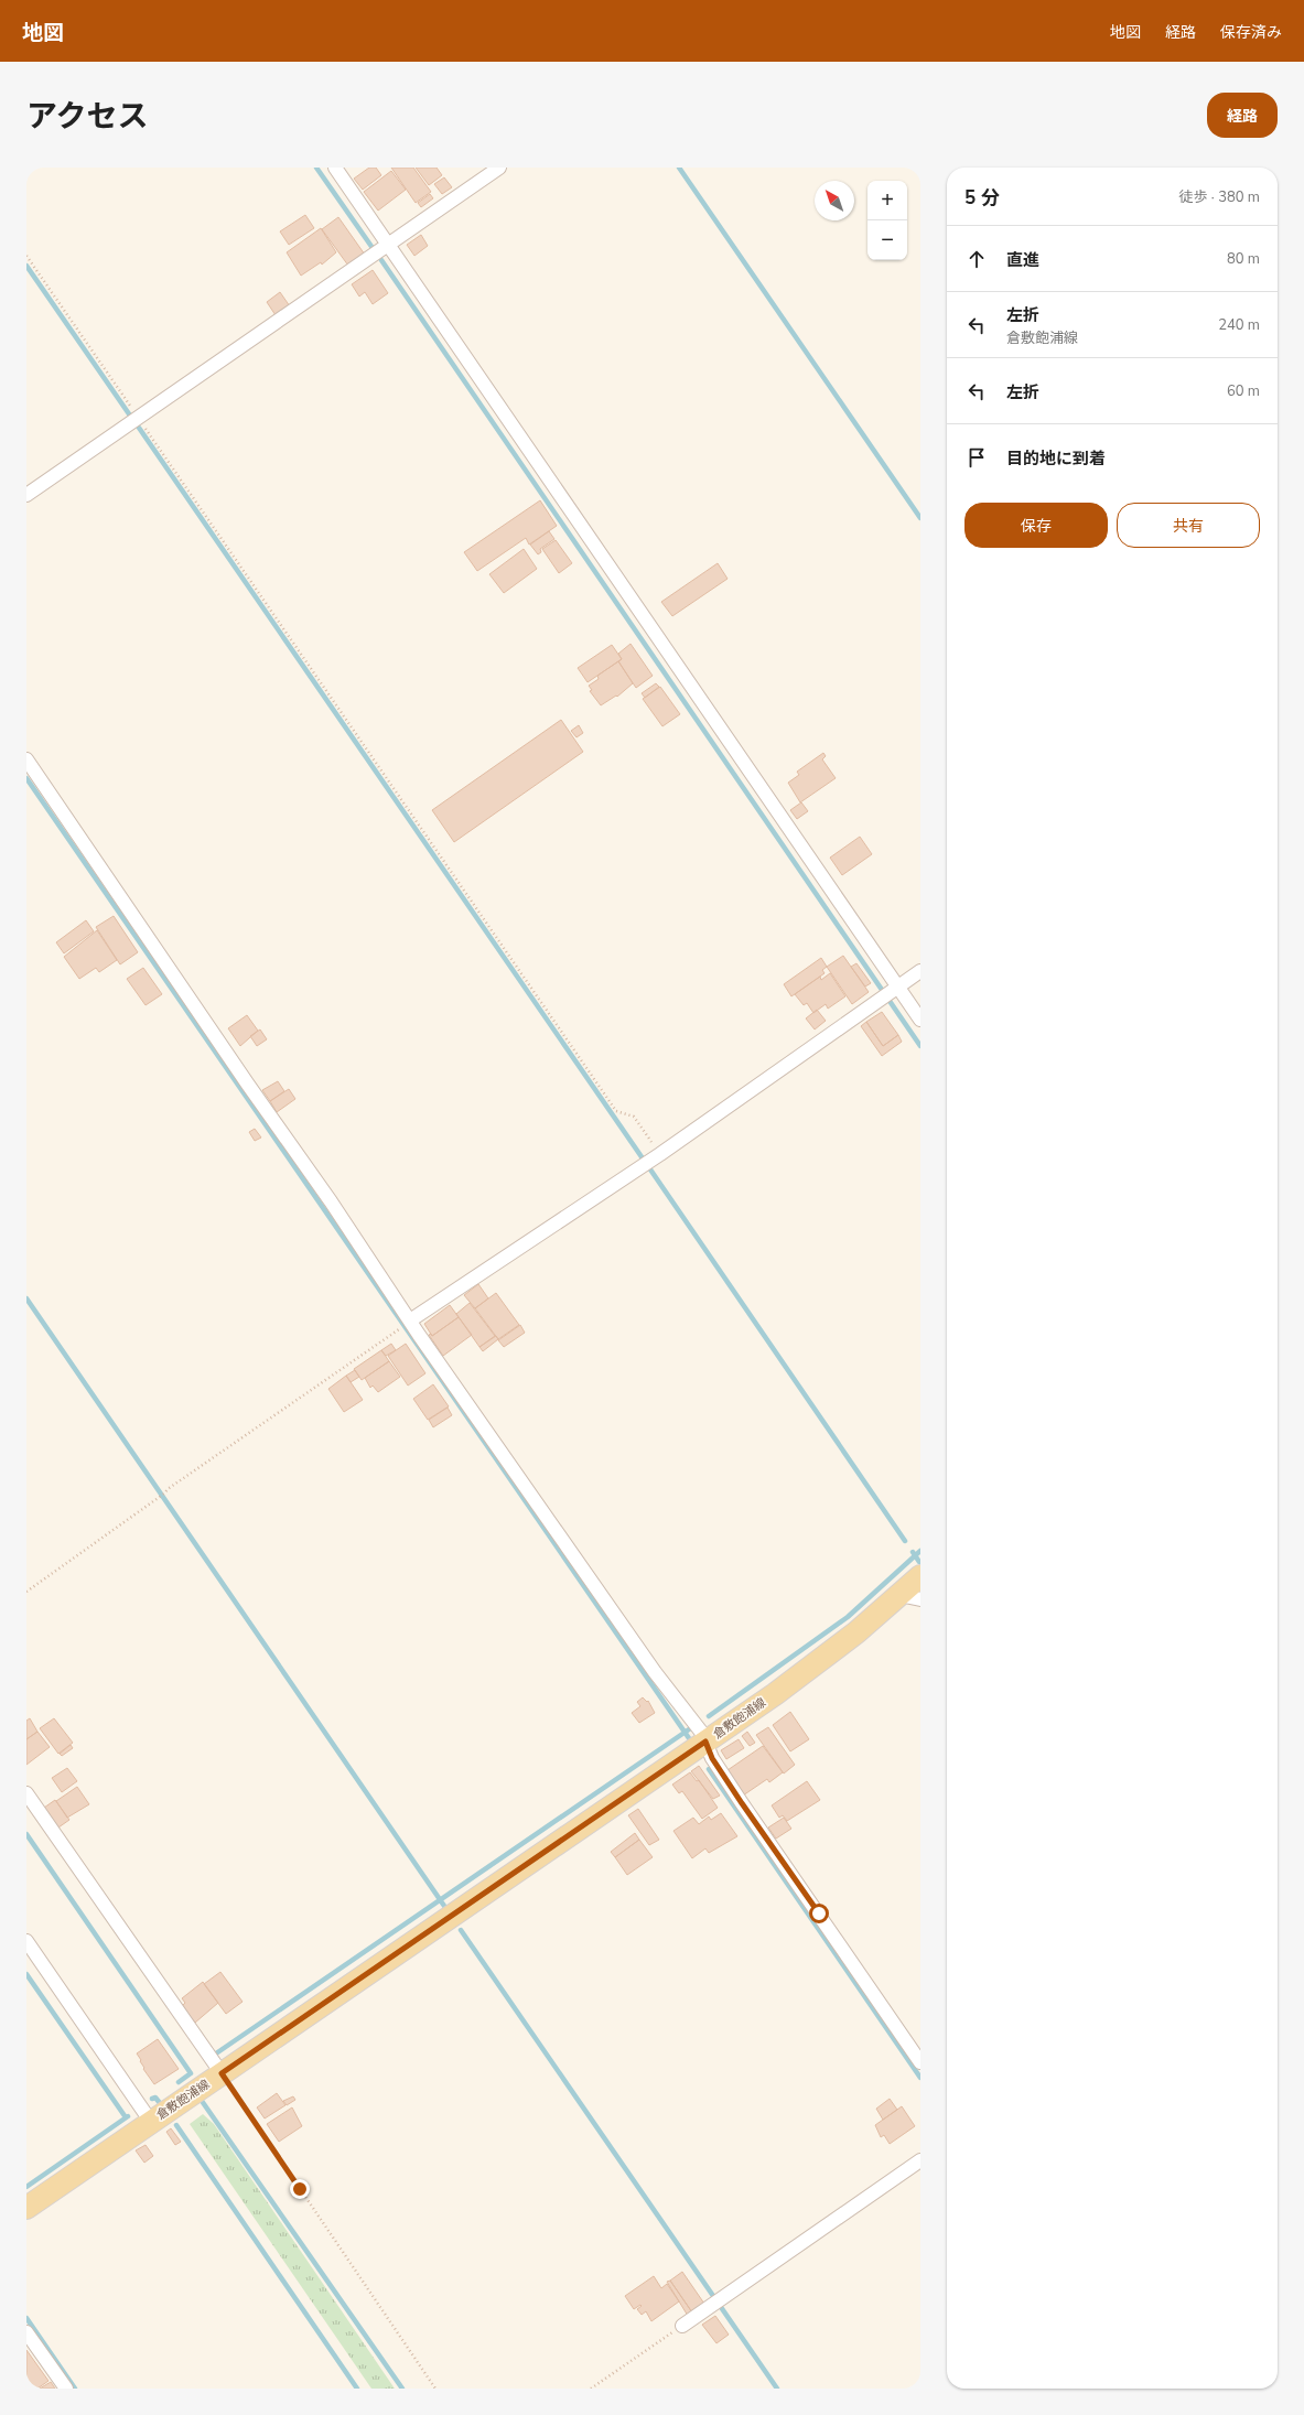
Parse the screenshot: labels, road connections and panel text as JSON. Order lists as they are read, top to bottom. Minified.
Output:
{"streets":{"main road":["倉敷飽浦線"]},"north":"top left","page":{"header":"地図","nav":["地図","経路","保存済み"],"title":"アクセス","buttons":["経路",["保存","共有"]],"heading":["5 分","徒歩 · 380 m"],"map_buttons":["+","−"],"list":[["直進","80 m"],["左折","倉敷飽浦線","240 m"],["左折","60 m"],"目的地に到着"]}}
